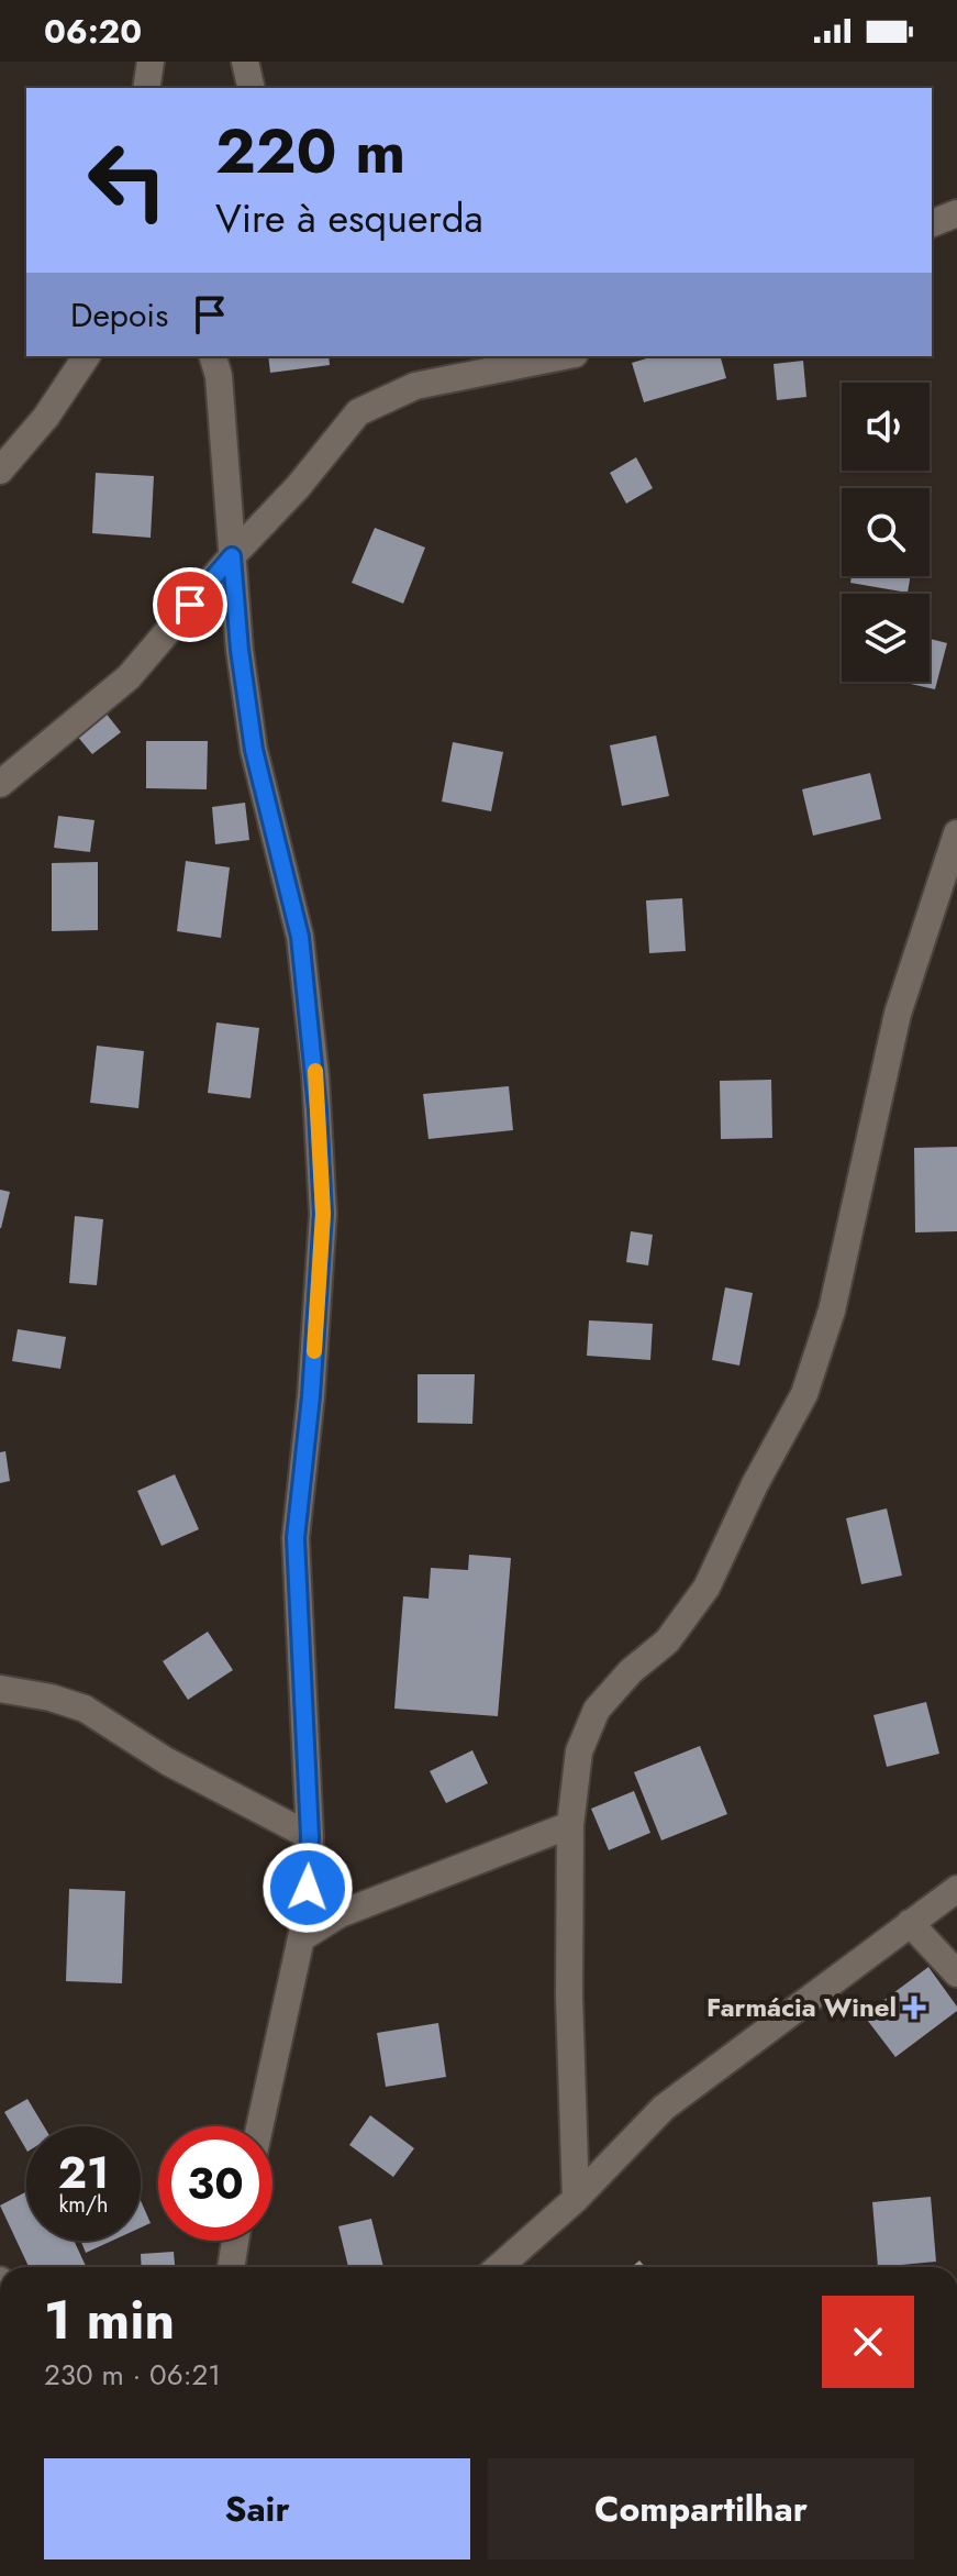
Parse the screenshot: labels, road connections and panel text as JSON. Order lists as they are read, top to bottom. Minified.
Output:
{"places":{"health":["Farmácia Winel"]},"page":{"status":"06:20","turn":["220 m","Vire à esquerda"],"then":"Depois","speed":"21 km/h","limit":"30","heading":["1 min","230 m · 06:21"],"buttons":["Sair","Compartilhar"]}}
